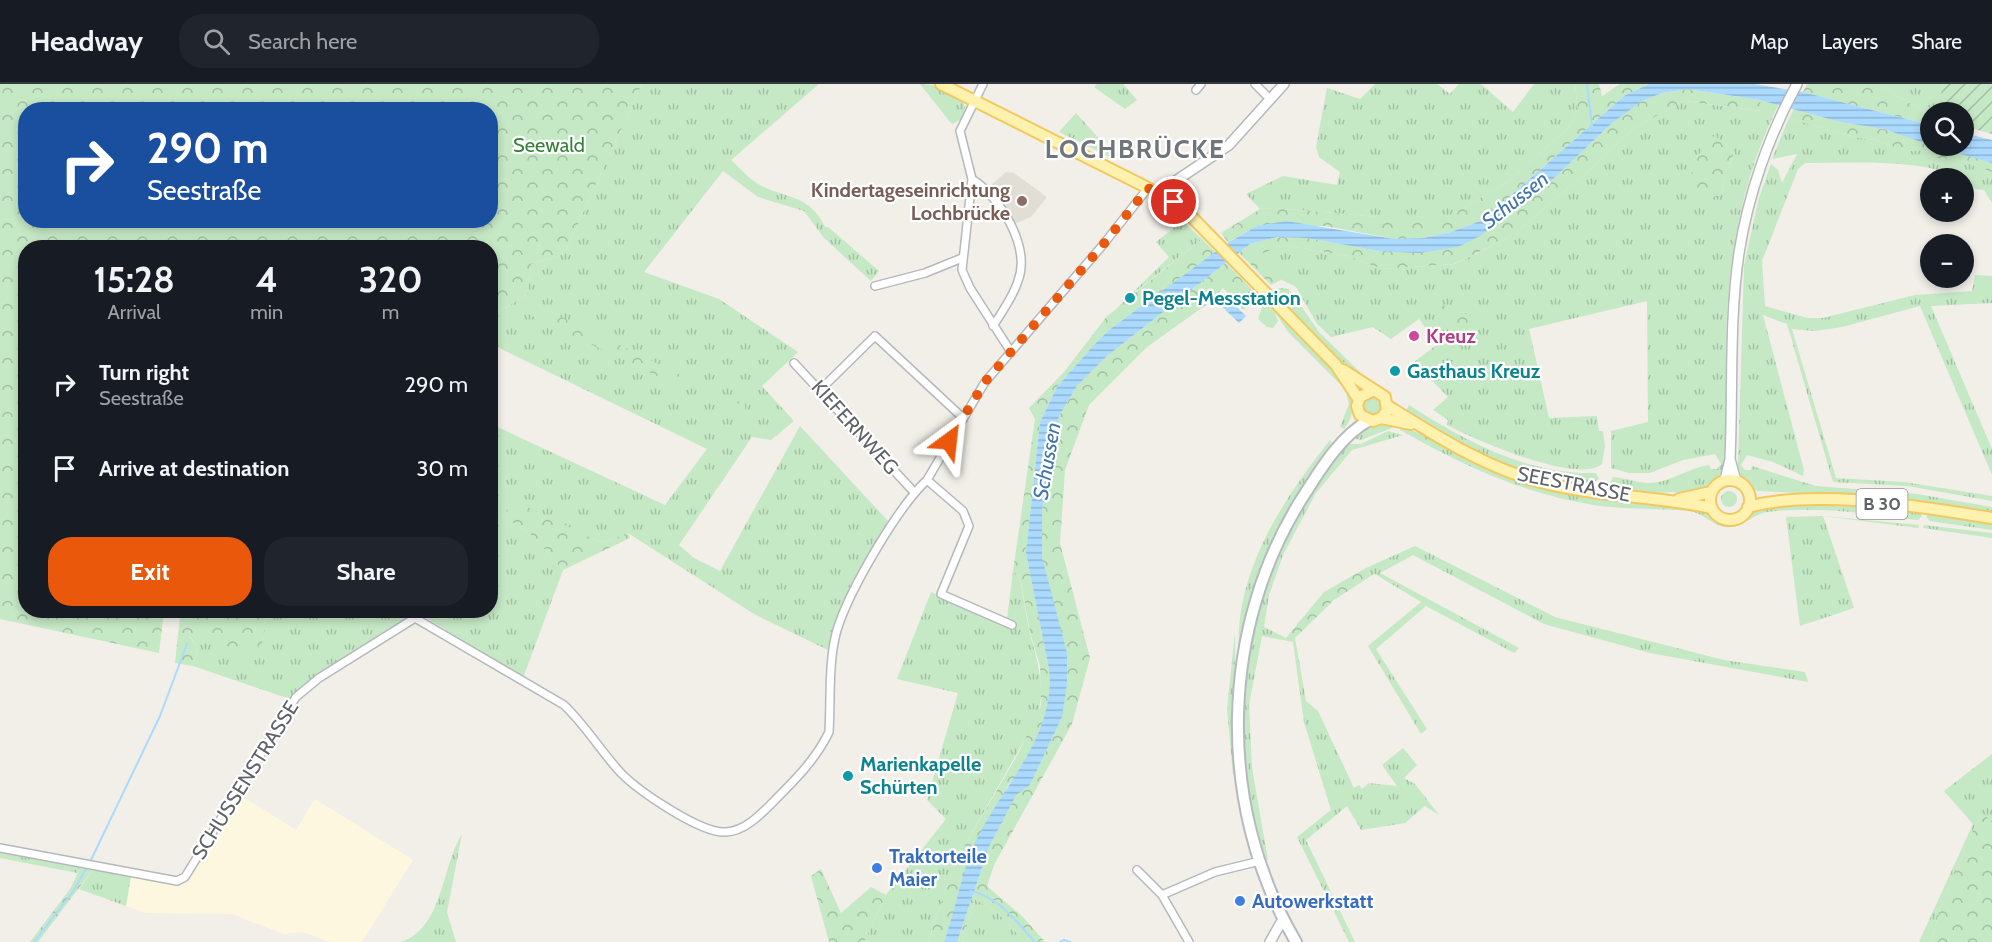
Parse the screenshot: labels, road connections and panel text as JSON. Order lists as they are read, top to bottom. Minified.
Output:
{"streets":{"main road":["SEESTRASSE","B 30"],"street":["KIEFERNWEG","SCHUSSENSTRASSE"]},"crossings":[["KIEFERNWEG","SCHUSSENSTRASSE"]],"districts":["LOCHBRÜCKE"],"water":["Schussen"],"parks":["Seewald"],"places":["Kindertageseinrichtung Lochbrücke","Pegel-Messstation","Kreuz","Gasthaus Kreuz","Marienkapelle Schürten","Traktorteile Maier","Autowerkstatt"],"page":{"header":"Headway","search":"Search here","nav":["Map","Layers","Share"],"map_buttons":["+","−"],"turn":["290 m","Seestraße"],"eta":["15:28","Arrival","4","min","320","m"],"list":[{"name":"Turn right","note":"Seestraße","value":"290 m"},{"name":"Arrive at destination","value":"30 m"}],"buttons":["Exit","Share"]}}
